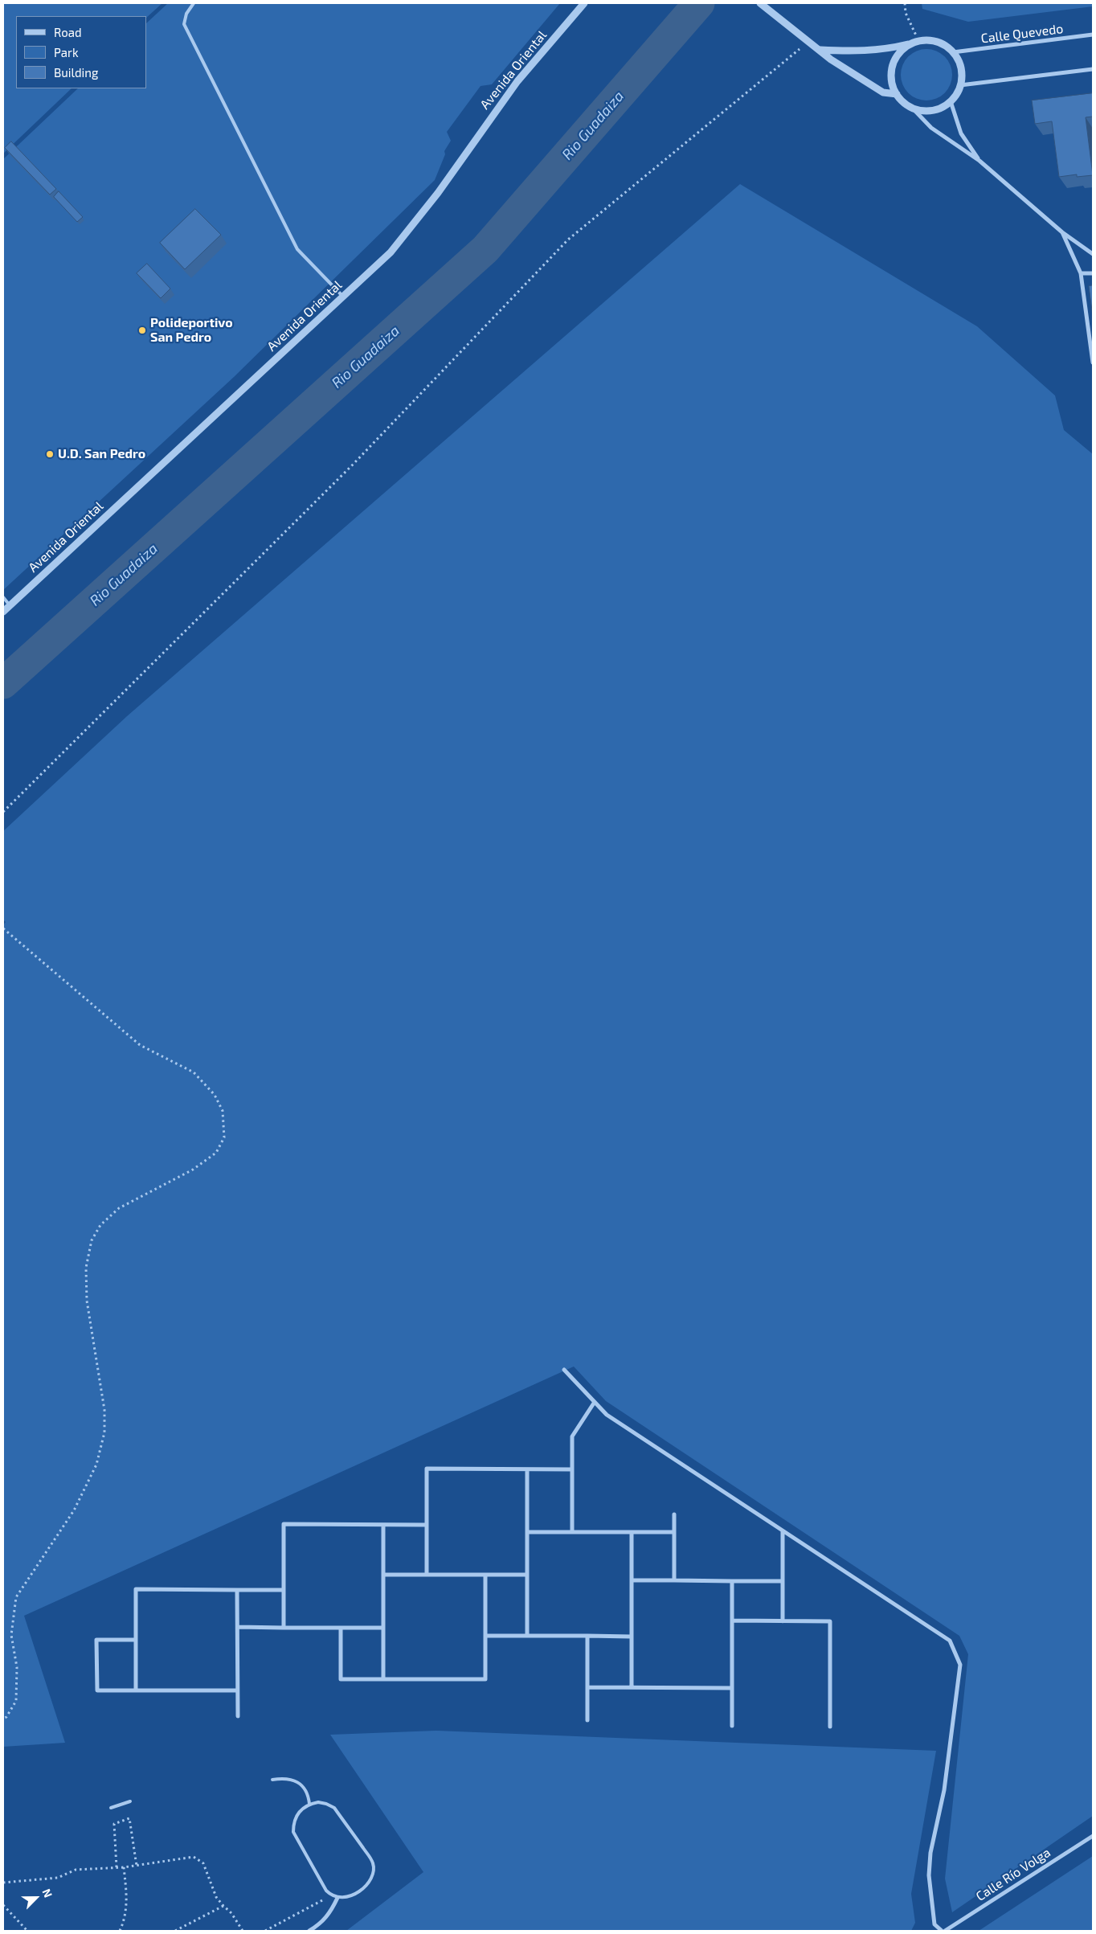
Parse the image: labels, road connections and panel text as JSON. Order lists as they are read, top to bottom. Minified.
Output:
{"streets":{"street":["Calle Quevedo","Avenida Oriental","Calle Río Volga"]},"water":["Rio Guadaiza"],"places":["Polideportivo San Pedro","U.D. San Pedro"],"legend":["Road","Park","Building"],"north":"top right"}
